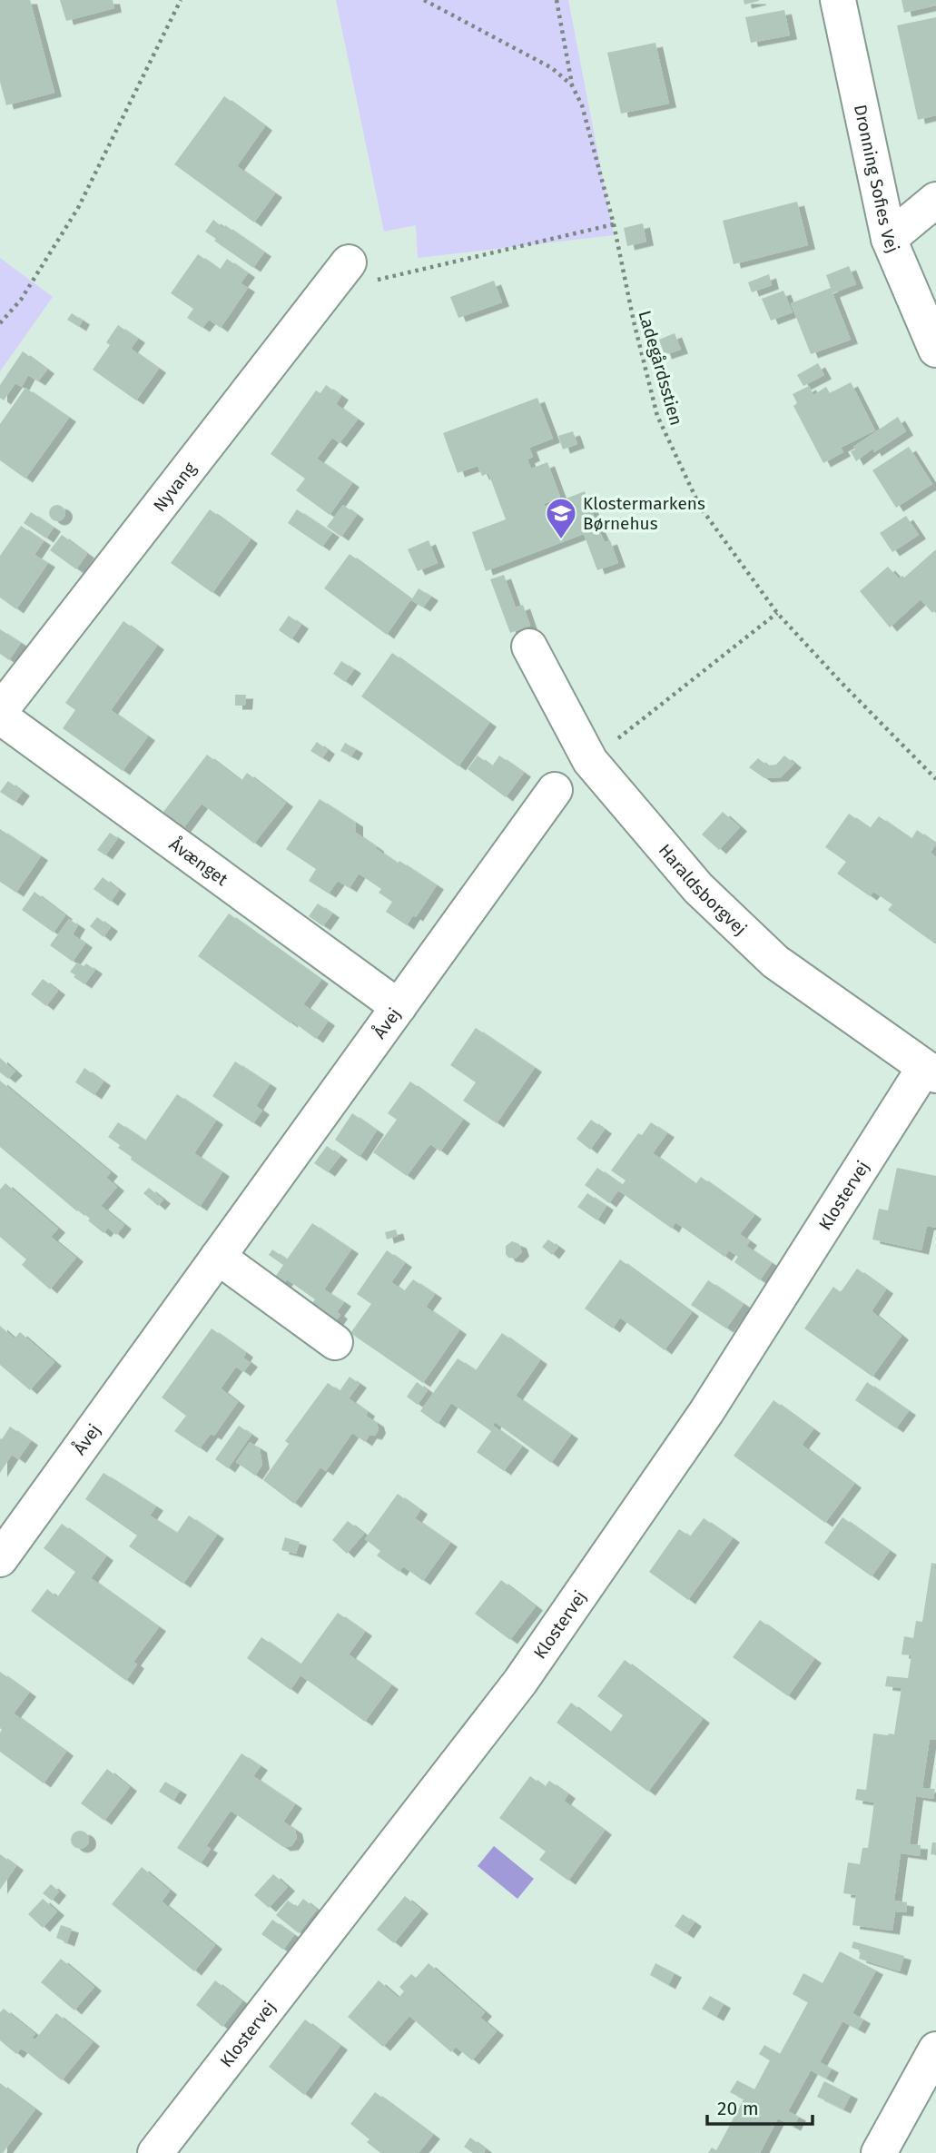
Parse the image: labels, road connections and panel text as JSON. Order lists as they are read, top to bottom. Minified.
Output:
{"streets":{"street":["Dronning Sofies Vej","Nyvang","Åvænget","Haraldsborgvej","Åvej","Klostervej"],"path":["Ladegårdsstien"]},"crossings":[["Åvænget","Åvej"],["Haraldsborgvej","Klostervej"]],"places":{"school or university":["Klostermarkens Børnehus"]},"scale_bar":"20 m"}
